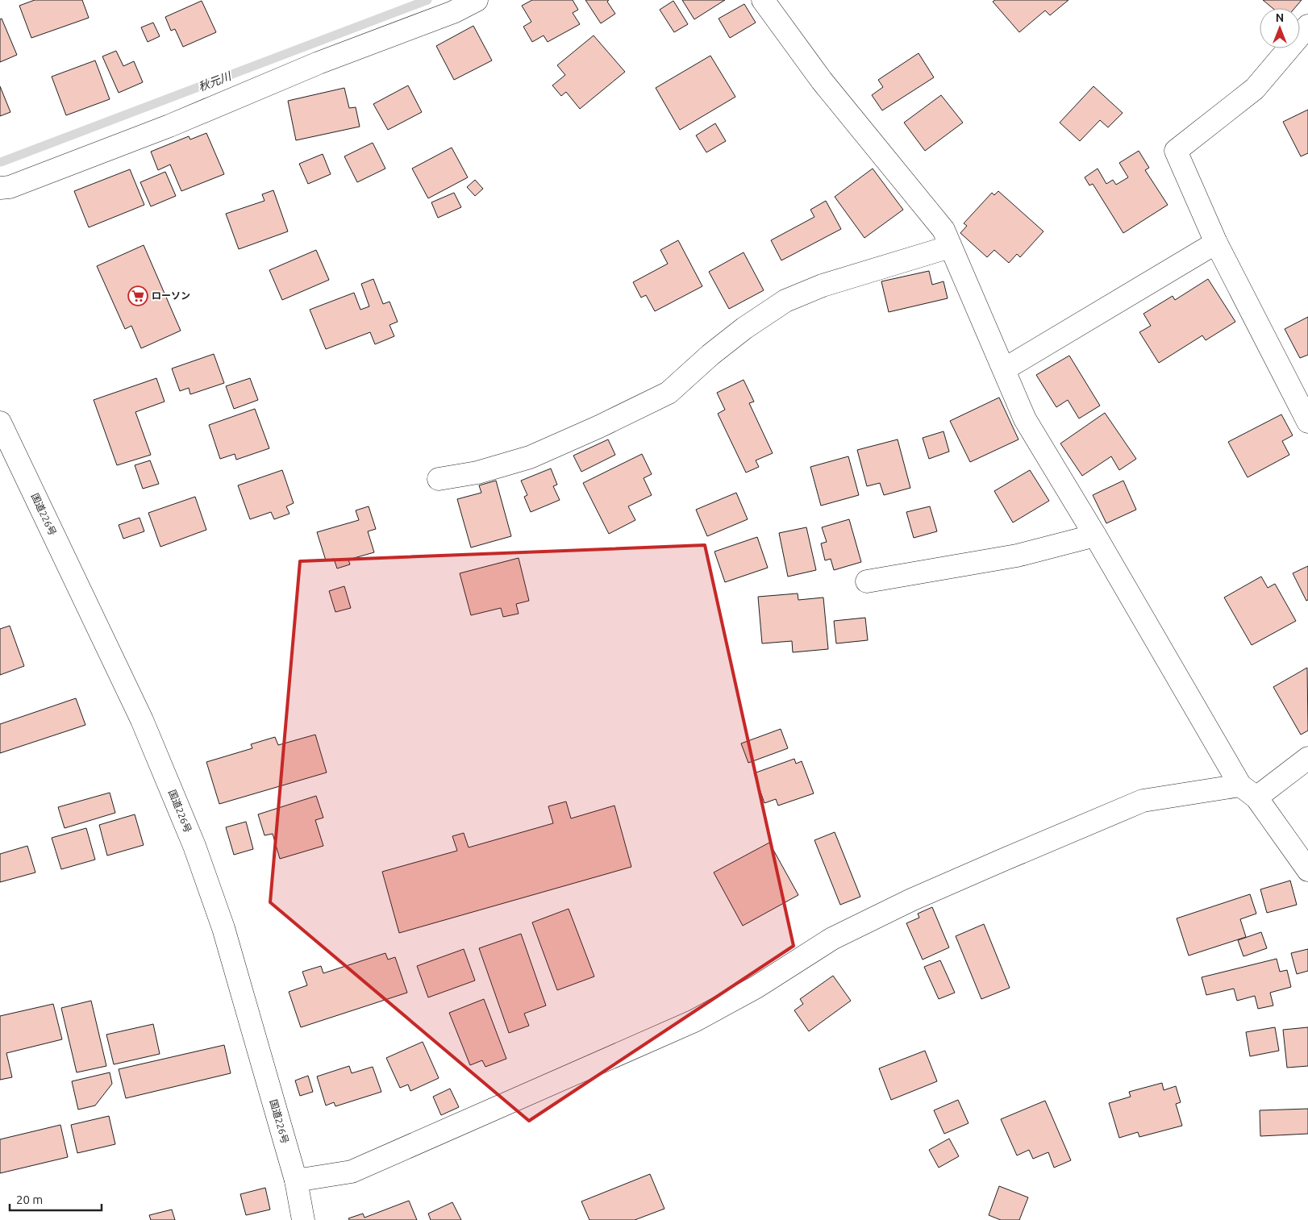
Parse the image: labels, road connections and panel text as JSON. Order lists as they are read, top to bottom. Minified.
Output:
{"streets":{"main road":["国道226号"]},"water":["秋元川"],"places":{"supermarket":["ローソン"]},"scale_bar":"20 m","north":"top"}
